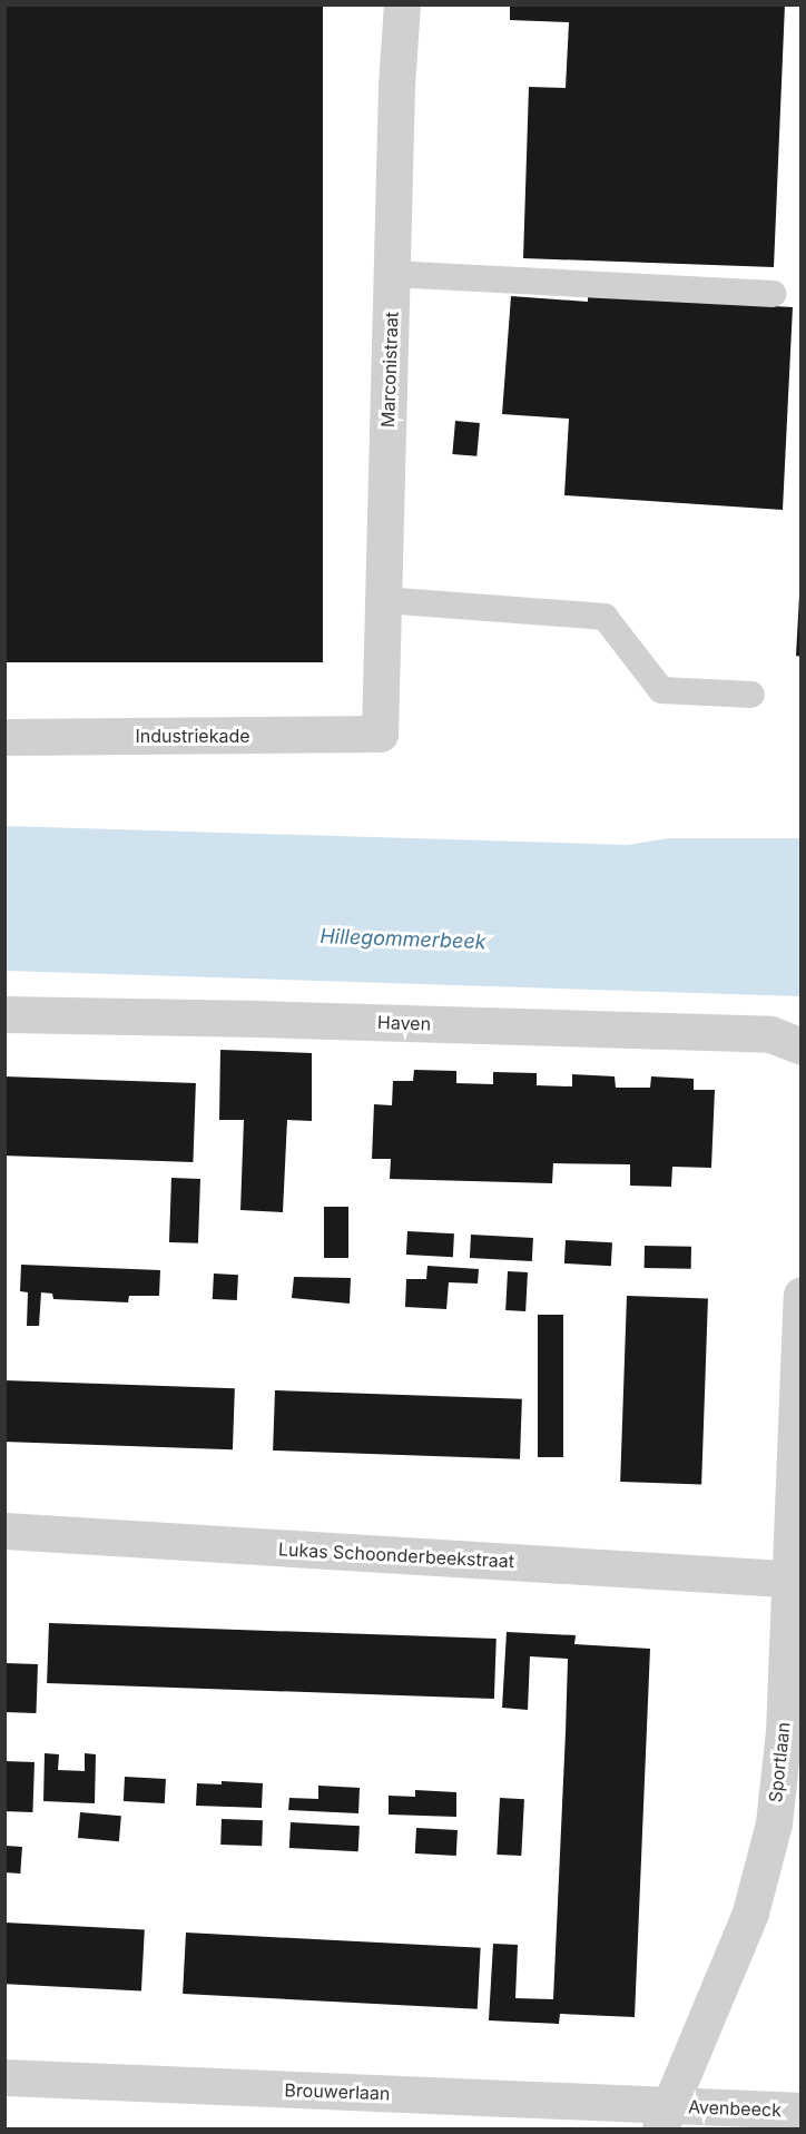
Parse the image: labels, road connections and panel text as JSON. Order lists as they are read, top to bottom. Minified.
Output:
{"streets":{"street":["Marconistraat","Industriekade","Haven","Lukas Schoonderbeekstraat","Sportlaan","Brouwerlaan","Avenbeeck"]},"crossings":[["Marconistraat","Industriekade"],["Lukas Schoonderbeekstraat","Sportlaan"],["Sportlaan","Brouwerlaan"],["Sportlaan","Avenbeeck"],["Brouwerlaan","Avenbeeck"]],"water":["Hillegommerbeek"]}
